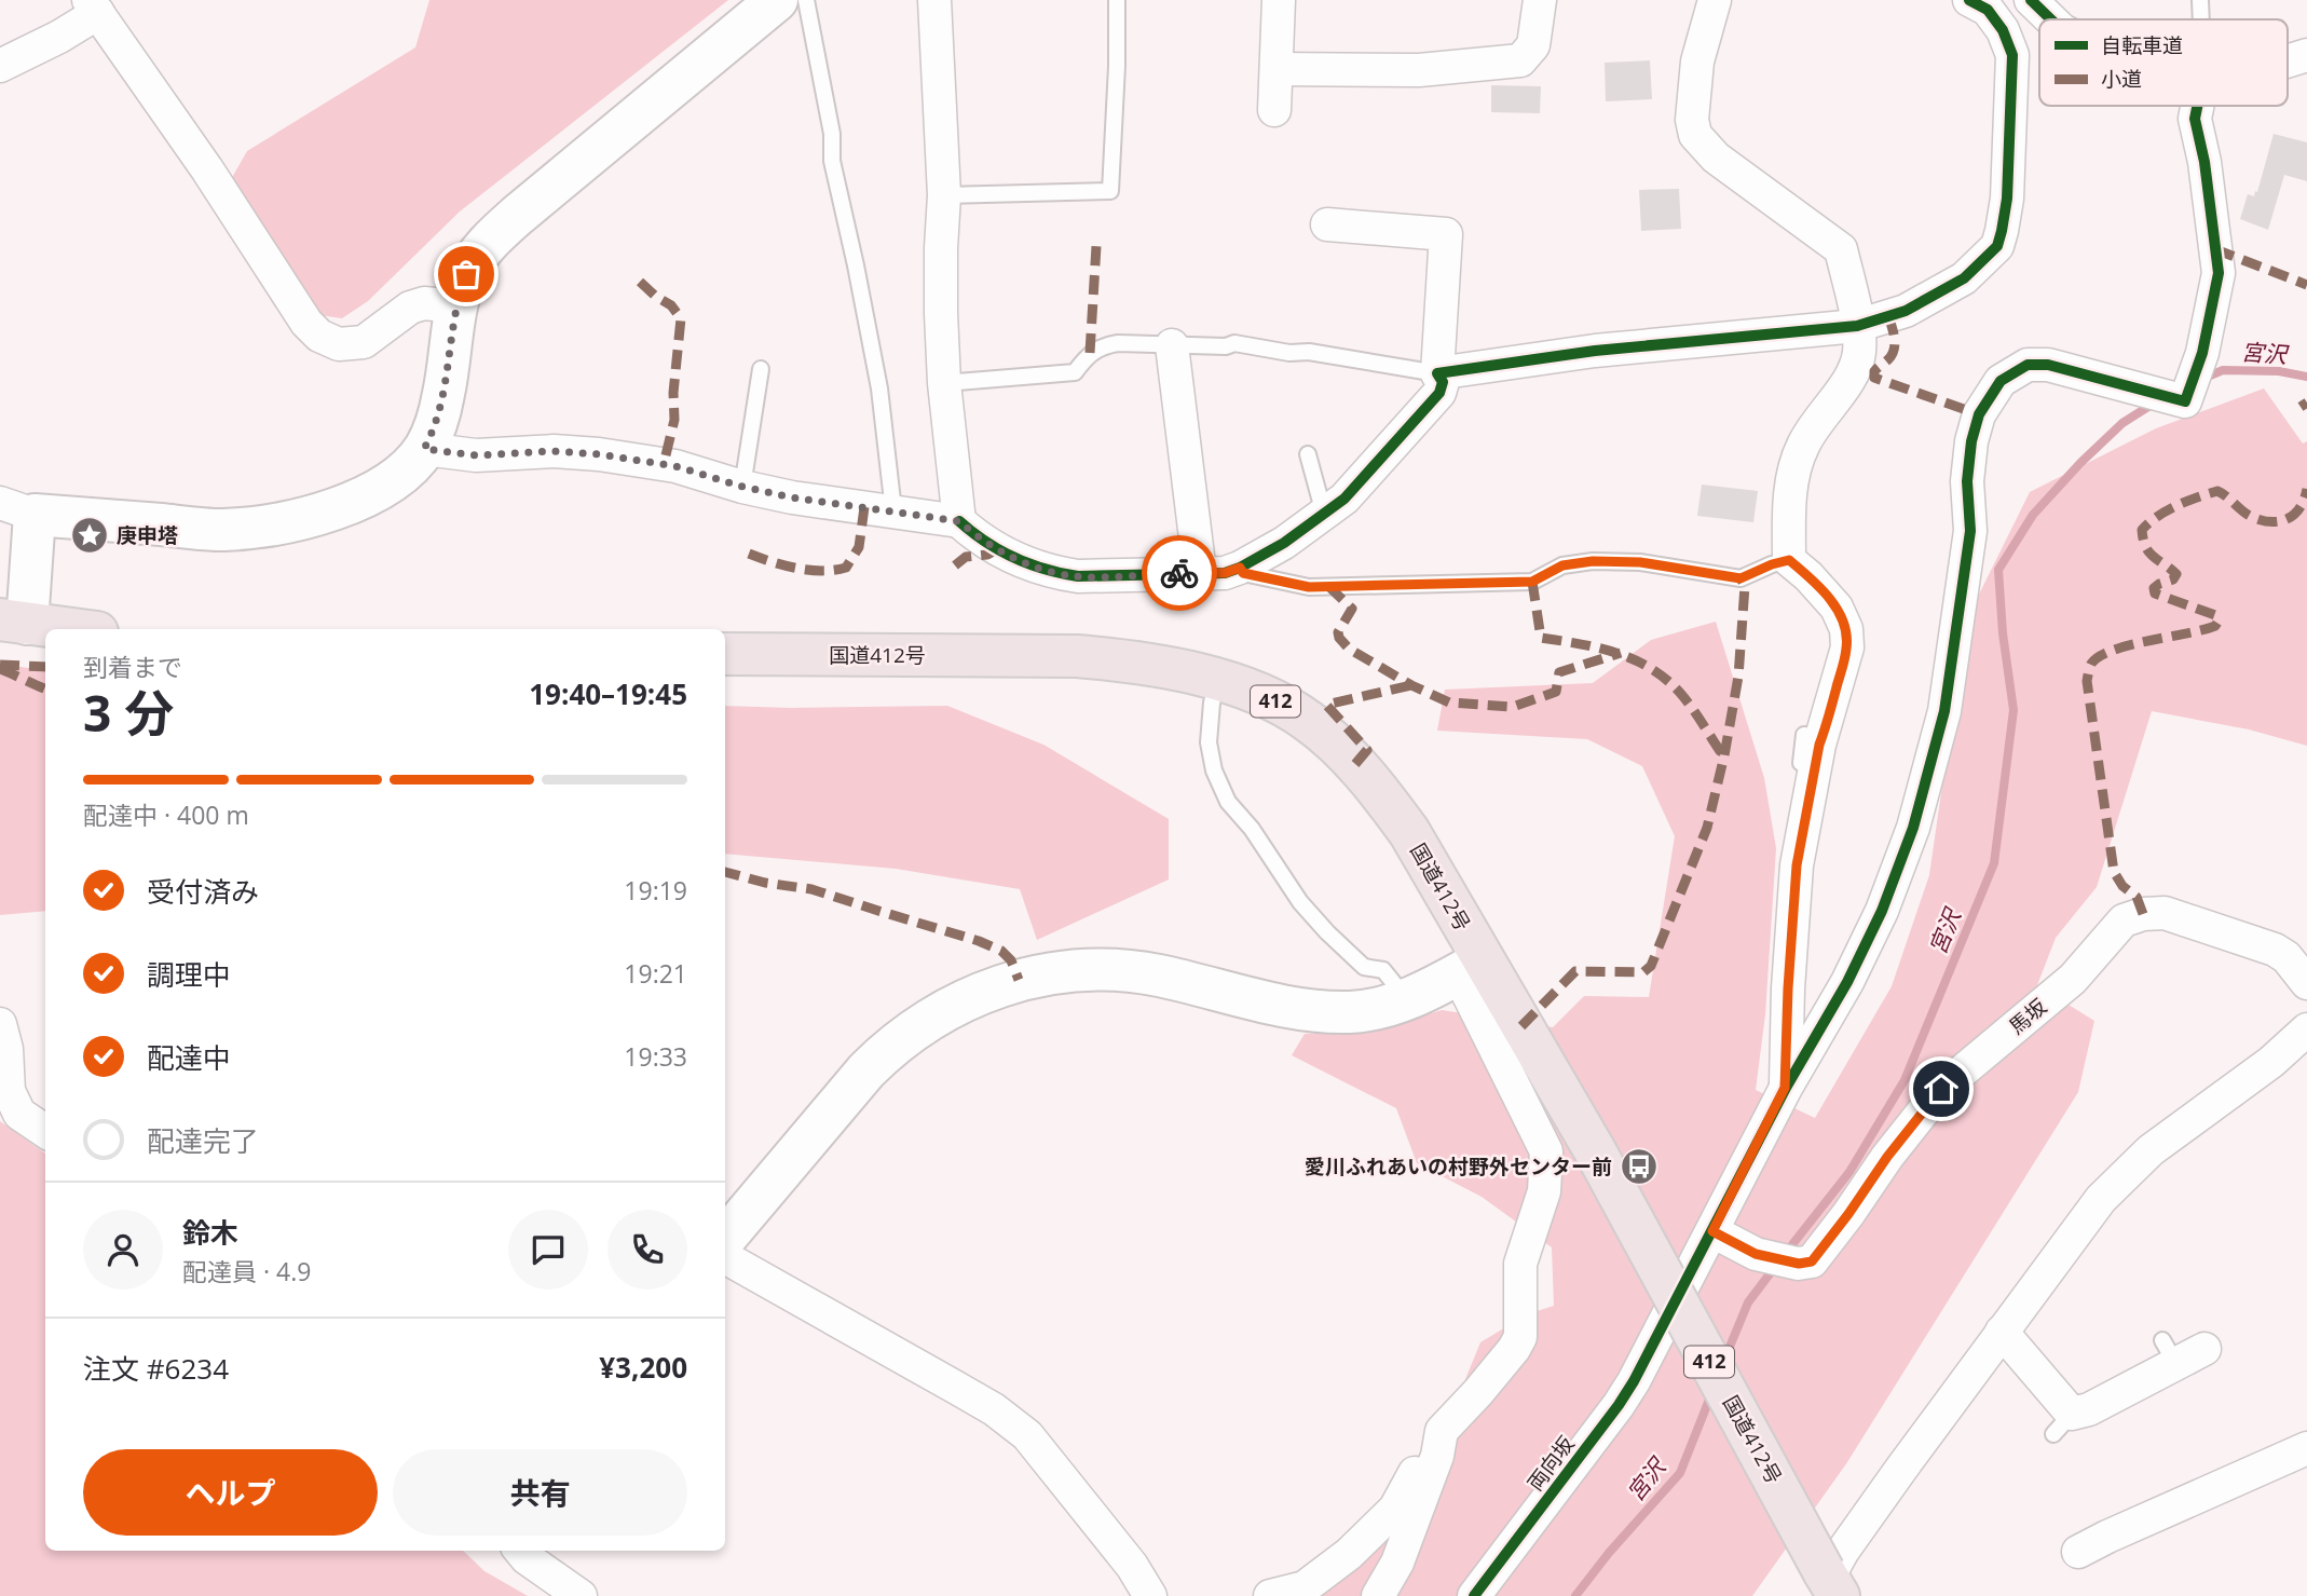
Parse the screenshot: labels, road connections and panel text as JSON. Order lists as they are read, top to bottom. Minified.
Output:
{"streets":{"highway":["国道412号","412"],"street":["馬坂","両向坂"]},"crossings":[["馬坂","両向坂"]],"water":["宮沢"],"places":{"place":["庚申塔"],"bus stop":["愛川ふれあいの村野外センター前"]},"legend":["自転車道","小道"],"page":{"heading":["3 分","到着まで","19:40–19:45"],"panel":["鈴木","配達員 · 4.9","注文 #6234","¥3,200"],"bar":"配達中 · 400 m","list":[["受付済み","19:19"],["調理中","19:21"],["配達中","19:33"],"配達完了"],"buttons":["ヘルプ","共有"]}}
